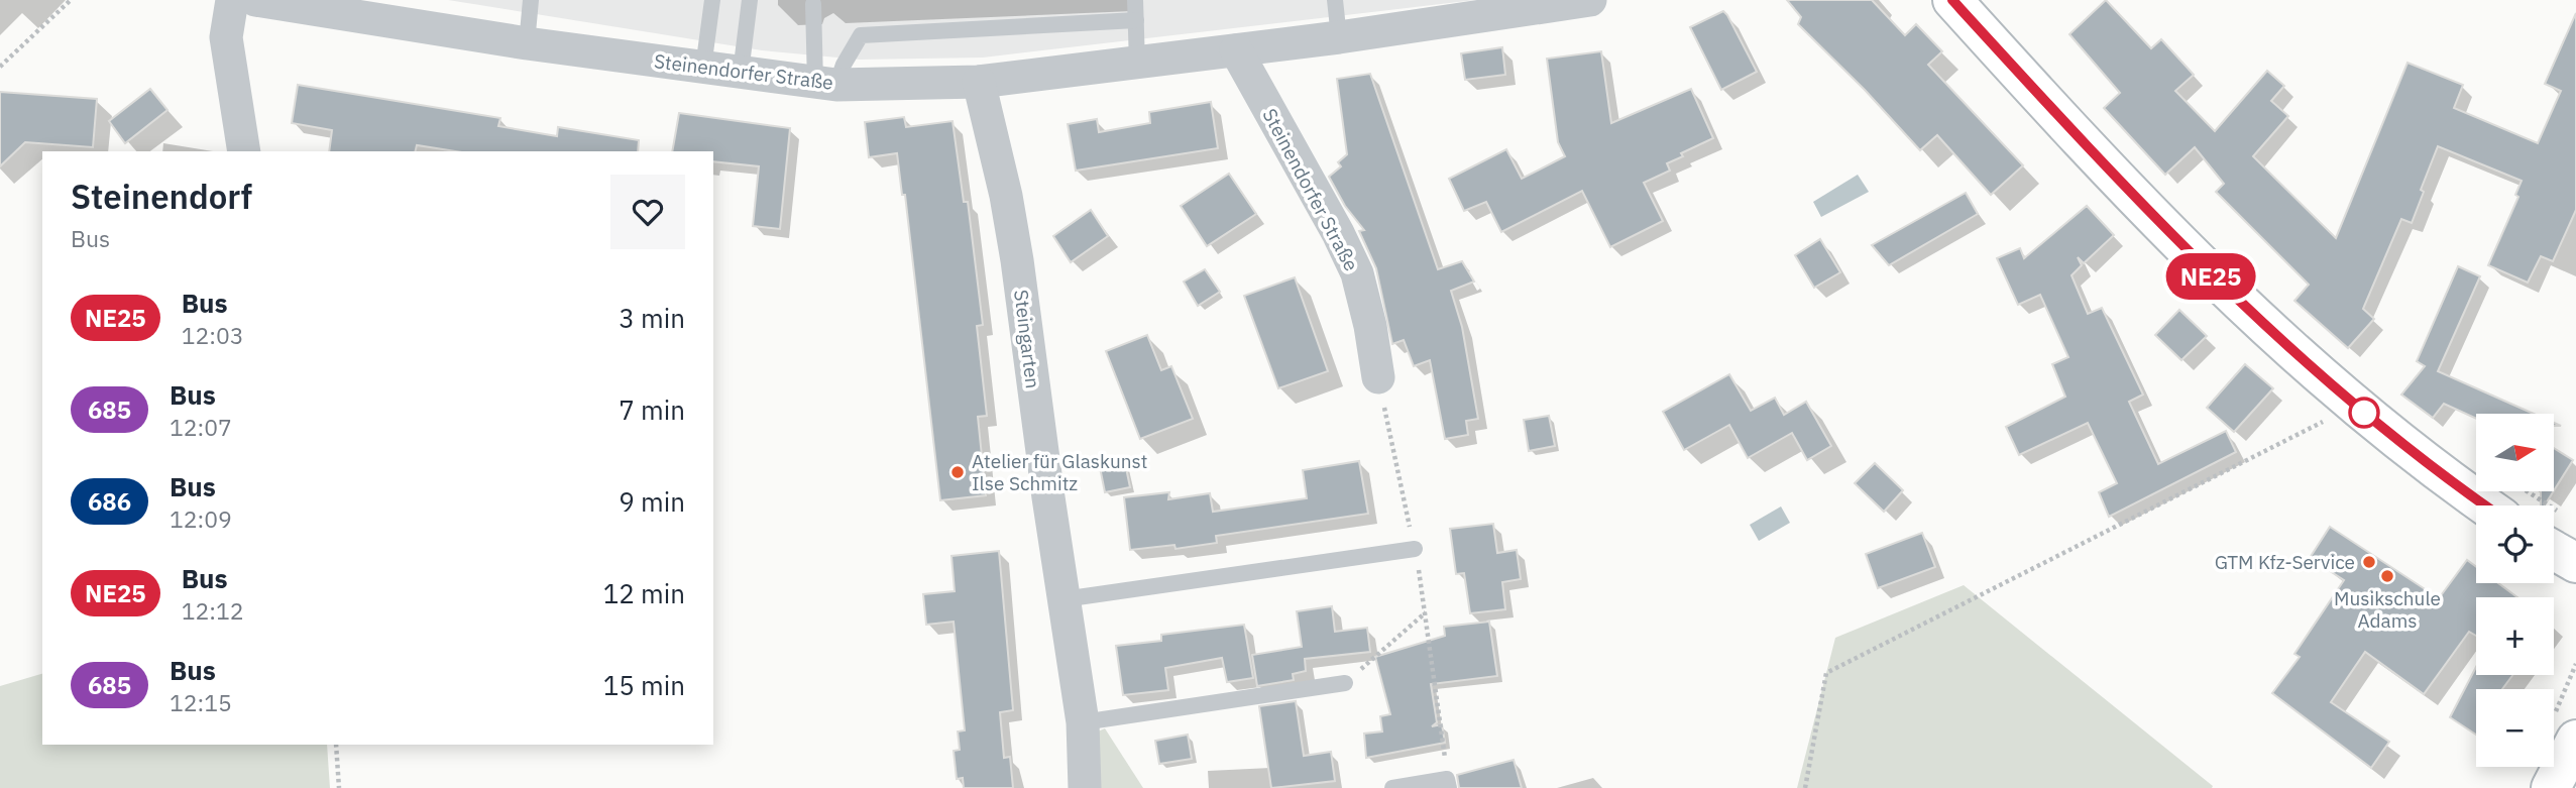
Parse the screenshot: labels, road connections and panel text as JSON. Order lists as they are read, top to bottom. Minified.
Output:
{"streets":{"street":["Steinendorfer Straße","Steingarten"]},"crossings":[["Steinendorfer Straße","Steingarten"]],"places":["Atelier für Glaskunst Ilse Schmitz","GTM Kfz-Service","Musikschule Adams"],"lines":["bus line NE25"],"north":"right","page":{"on_map":"NE25","heading":["Steinendorf","Bus"],"list":[{"mark":"NE25","name":"Bus","note":"12:03","value":"3 min"},{"mark":"685","name":"Bus","note":"12:07","value":"7 min"},{"mark":"686","name":"Bus","note":"12:09","value":"9 min"},{"mark":"NE25","name":"Bus","note":"12:12","value":"12 min"},{"mark":"685","name":"Bus","note":"12:15","value":"15 min"}],"map_buttons":["+","−"]}}
